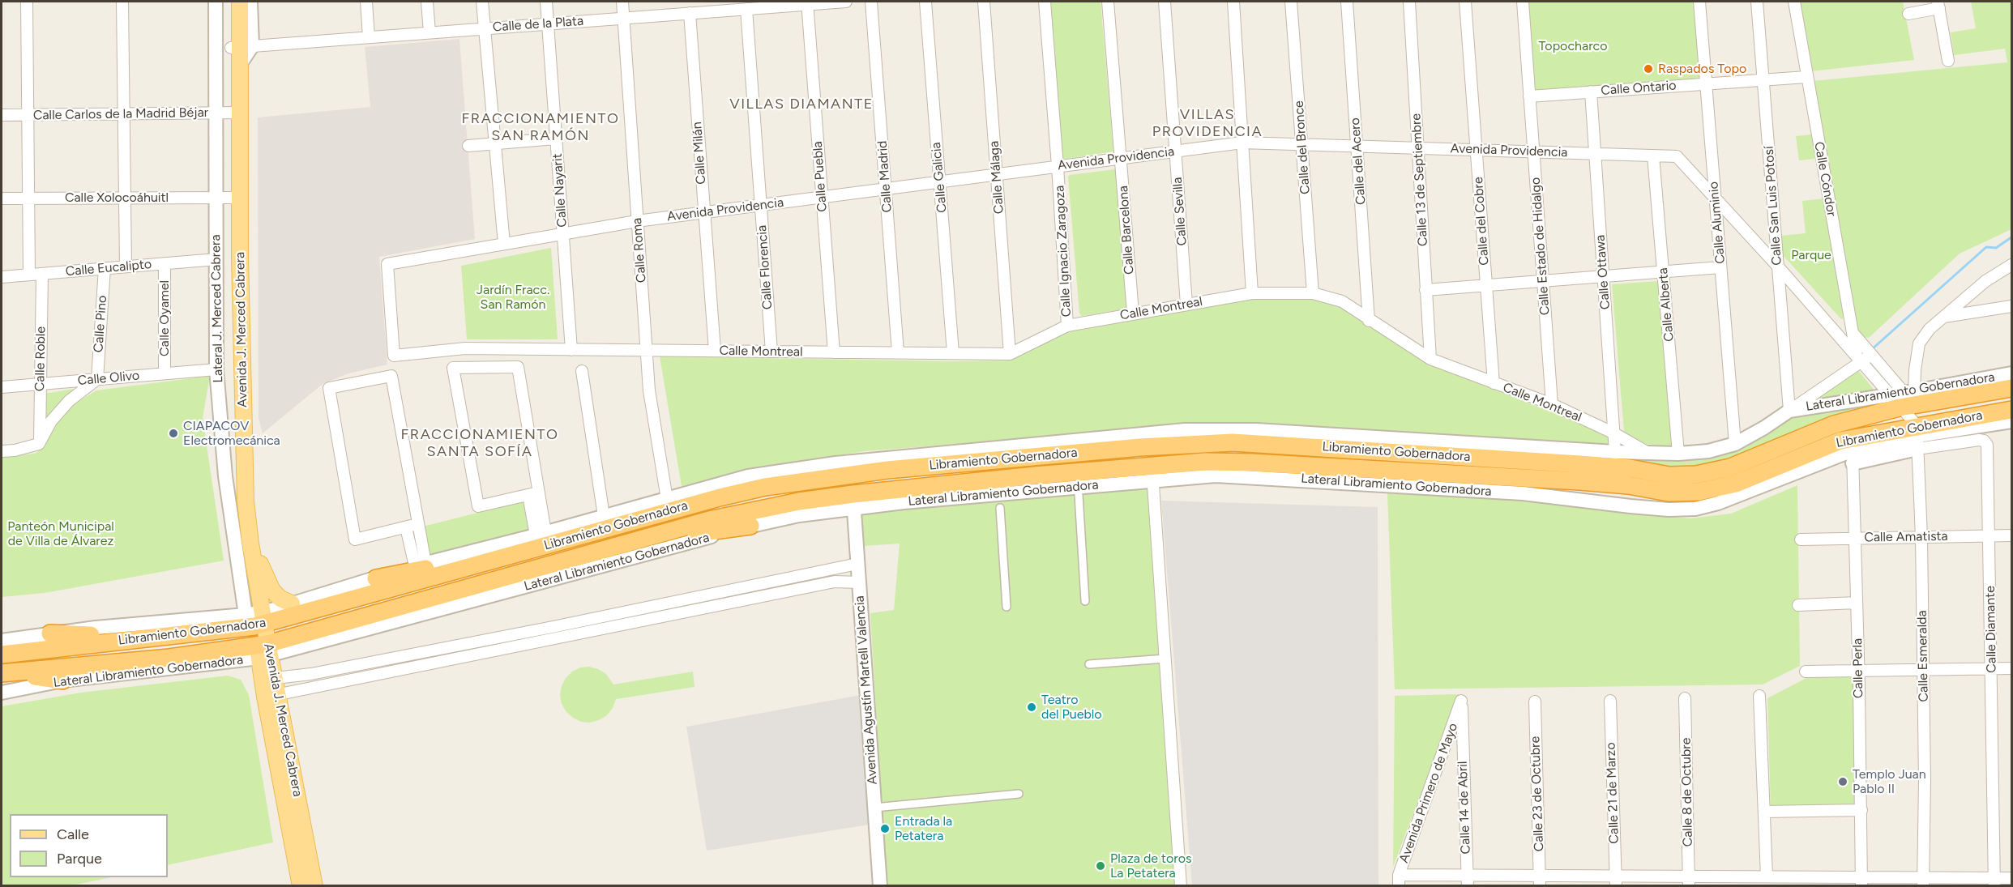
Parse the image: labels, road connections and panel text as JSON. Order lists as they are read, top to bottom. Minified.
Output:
{"streets":{"highway":["Libramiento Gobernadora"],"main road":["Avenida J. Merced Cabrera"],"street":["Calle de la Plata","Calle Ontario","Calle Carlos de la Madrid Béjar","Calle del Bronce","Avenida Providencia","Calle Milán","Calle del Acero","Calle Puebla","Calle Madrid","Calle Galicia","Calle Málaga","Calle Cóndor","Calle 13 de Septiembre","Calle Nayarit","Calle Xolocoáhuitl","Calle San Luis Potosí","Calle Sevilla","Calle del Cobre","Calle Aluminio","Calle Barcelona","Calle Estado de Hidalgo","Calle Roma","Calle Ignacio Zaragoza","Calle Florencia","Calle Eucalipto","Calle Ottawa","Calle Alberta","Lateral J. Merced Cabrera","Calle Montreal","Calle Oyamel","Calle Pino","Calle Roble","Calle Olivo","Lateral Libramiento Gobernadora","Calle Amatista","Calle Diamante","Calle Esmeralda","Calle Perla","Avenida Agustín Martell Valencia","Calle 8 de Octubre","Avenida Primero de Mayo","Calle 21 de Marzo","Calle 23 de Octubre","Calle 14 de Abril"]},"crossings":[["Calle de la Plata","Calle Milán"],["Calle de la Plata","Calle Puebla"],["Calle de la Plata","Calle Nayarit"],["Calle de la Plata","Calle Roma"],["Calle de la Plata","Calle Florencia"],["Calle de la Plata","Avenida J. Merced Cabrera"],["Calle Ontario","Calle Cóndor"],["Calle Ontario","Calle San Luis Potosí"],["Calle Ontario","Calle Aluminio"],["Calle Ontario","Calle Estado de Hidalgo"],["Calle Ontario","Calle Ottawa"],["Calle Carlos de la Madrid Béjar","Avenida J. Merced Cabrera"],["Calle del Bronce","Avenida Providencia"],["Calle del Bronce","Calle Montreal"],["Avenida Providencia","Calle Milán"],["Avenida Providencia","Calle del Acero"],["Avenida Providencia","Calle Puebla"],["Avenida Providencia","Calle Madrid"],["Avenida Providencia","Calle Galicia"],["Avenida Providencia","Calle Málaga"],["Avenida Providencia","Calle Cóndor"],["Avenida Providencia","Calle 13 de Septiembre"],["Avenida Providencia","Calle Nayarit"],["Avenida Providencia","Calle San Luis Potosí"],["Avenida Providencia","Calle Sevilla"],["Avenida Providencia","Calle del Cobre"],["Avenida Providencia","Calle Aluminio"],["Avenida Providencia","Calle Barcelona"],["Avenida Providencia","Calle Estado de Hidalgo"],["Avenida Providencia","Calle Roma"],["Avenida Providencia","Calle Ignacio Zaragoza"],["Avenida Providencia","Calle Florencia"],["Avenida Providencia","Calle Ottawa"],["Avenida Providencia","Calle Alberta"],["Avenida Providencia","Calle Montreal"],["Avenida Providencia","Lateral Libramiento Gobernadora"],["Avenida Providencia","Libramiento Gobernadora"],["Avenida Providencia","Calle Diamante"],["Avenida Providencia","Calle Esmeralda"],["Calle Milán","Calle Montreal"],["Calle del Acero","Calle Montreal"],["Calle Puebla","Calle Montreal"],["Calle Madrid","Calle Montreal"],["Calle Galicia","Calle Montreal"],["Calle Málaga","Calle Montreal"],["Calle Cóndor","Calle Montreal"],["Calle 13 de Septiembre","Calle Montreal"],["Calle Nayarit","Calle Montreal"],["Calle Xolocoáhuitl","Lateral J. Merced Cabrera"],["Calle Xolocoáhuitl","Avenida J. Merced Cabrera"],["Calle San Luis Potosí","Calle Montreal"],["Calle San Luis Potosí","Lateral Libramiento Gobernadora"],["Calle Sevilla","Calle Montreal"],["Calle del Cobre","Calle Montreal"],["Calle Aluminio","Calle Montreal"],["Calle Barcelona","Calle Montreal"],["Calle Estado de Hidalgo","Calle Montreal"],["Calle Roma","Calle Montreal"],["Calle Ignacio Zaragoza","Calle Montreal"],["Calle Florencia","Calle Montreal"],["Calle Eucalipto","Lateral J. Merced Cabrera"],["Calle Eucalipto","Calle Oyamel"],["Calle Eucalipto","Calle Pino"],["Calle Eucalipto","Calle Roble"],["Calle Ottawa","Calle Montreal"],["Calle Alberta","Calle Montreal"],["Lateral J. Merced Cabrera","Avenida J. Merced Cabrera"],["Lateral J. Merced Cabrera","Calle Olivo"],["Lateral J. Merced Cabrera","Libramiento Gobernadora"],["Calle Montreal","Lateral Libramiento Gobernadora"],["Calle Oyamel","Calle Olivo"],["Calle Pino","Calle Olivo"],["Avenida J. Merced Cabrera","Lateral Libramiento Gobernadora"],["Avenida J. Merced Cabrera","Libramiento Gobernadora"],["Calle Roble","Calle Olivo"],["Lateral Libramiento Gobernadora","Libramiento Gobernadora"],["Lateral Libramiento Gobernadora","Calle Diamante"],["Lateral Libramiento Gobernadora","Calle Esmeralda"],["Lateral Libramiento Gobernadora","Calle Perla"],["Lateral Libramiento Gobernadora","Avenida Agustín Martell Valencia"],["Libramiento Gobernadora","Calle Diamante"],["Libramiento Gobernadora","Calle Esmeralda"],["Libramiento Gobernadora","Avenida Agustín Martell Valencia"],["Calle Amatista","Calle Diamante"],["Calle Amatista","Calle Esmeralda"],["Calle Amatista","Calle Perla"],["Calle Diamante","Calle Esmeralda"],["Avenida Primero de Mayo","Calle 14 de Abril"]],"districts":["VILLAS DIAMANTE","VILLAS PROVIDENCIA","FRACCIONAMIENTO SAN RAMÓN","FRACCIONAMIENTO SANTA SOFÍA"],"parks":["Topocharco","Parque","Jardín Fracc. San Ramón","Panteón Municipal de Villa de Álvarez"],"places":["Raspados Topo","CIAPACOV Electromecánica","Teatro del Pueblo","Templo Juan Pablo II","Entrada la Petatera","Plaza de toros La Petatera"],"legend":["Calle","Parque"]}
